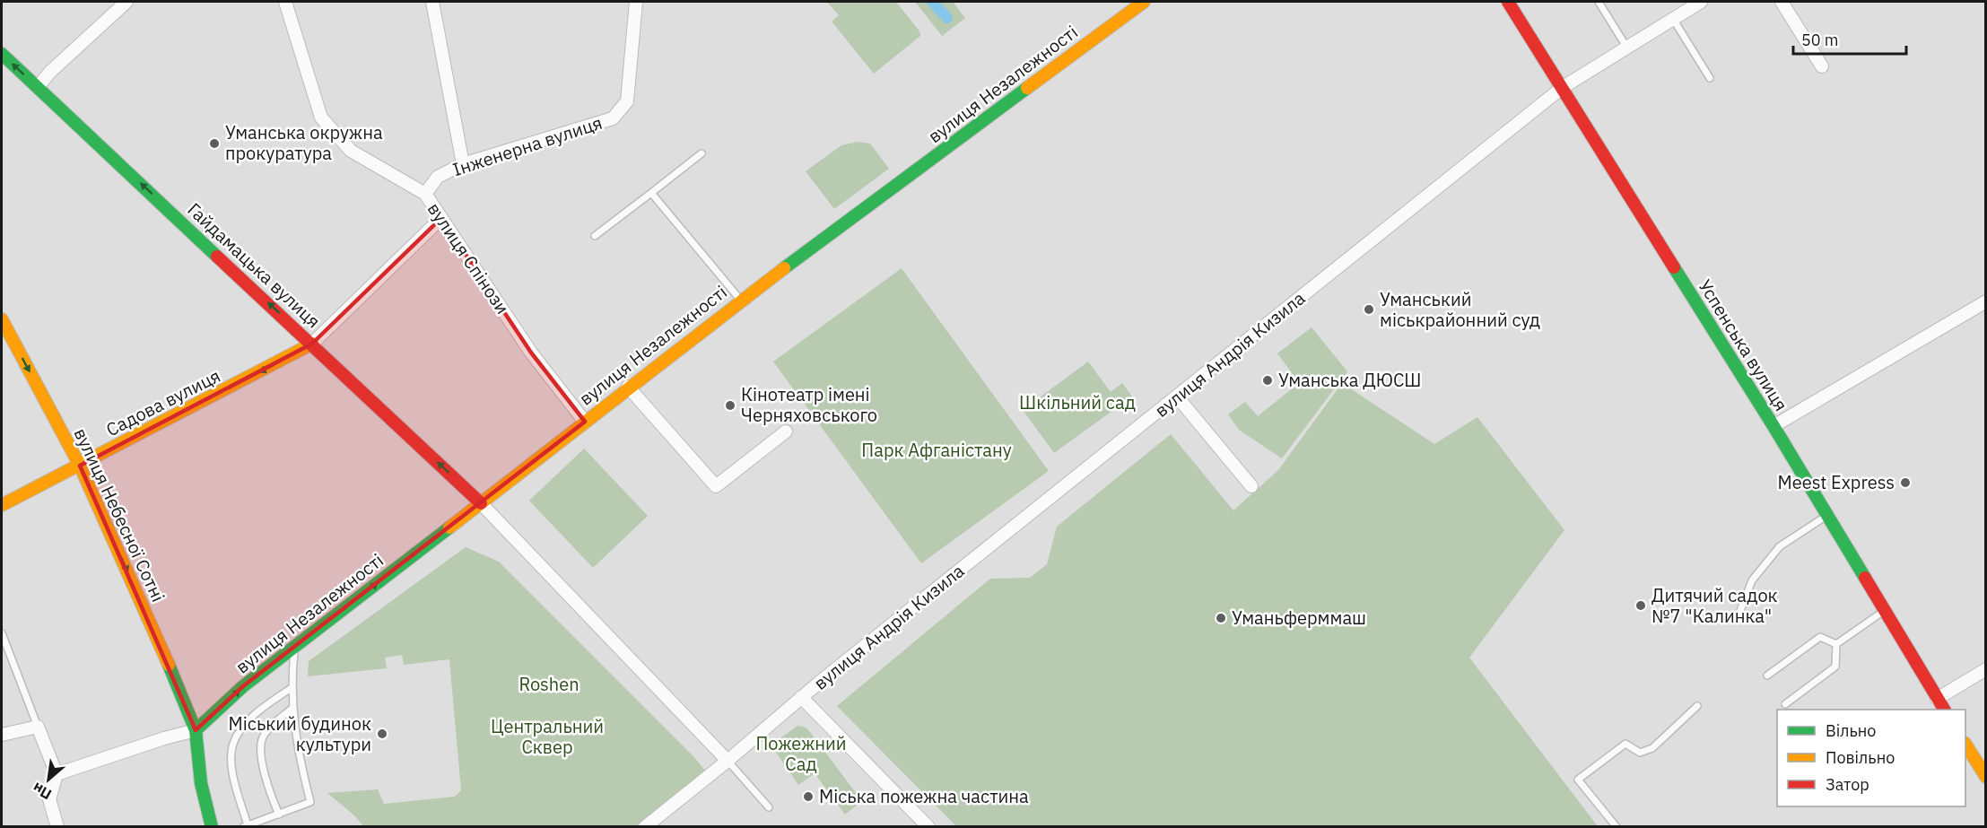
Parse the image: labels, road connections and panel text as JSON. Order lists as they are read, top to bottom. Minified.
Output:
{"streets":{"main road":["вулиця Незалежності","Гайдамацька вулиця","Успенська вулиця","Садова вулиця","вулиця Небесної Сотні"],"street":["Інженерна вулиця","вулиця Спінози","вулиця Андрія Кизила"]},"crossings":[["вулиця Незалежності","вулиця Спінози"],["вулиця Незалежності","Гайдамацька вулиця"],["вулиця Незалежності","вулиця Небесної Сотні"],["Інженерна вулиця","вулиця Спінози"],["Гайдамацька вулиця","Садова вулиця"],["Успенська вулиця","вулиця Андрія Кизила"],["Садова вулиця","вулиця Небесної Сотні"]],"one_way":["Гайдамацька вулиця","Садова вулиця","вулиця Небесної Сотні"],"parks":["Шкільний сад","Парк Афганістану","Roshen","Центральний Сквер","Пожежний Сад"],"places":["Уманська окружна прокуратура","Уманський міськрайонний суд","Уманська ДЮСШ","Кінотеатр імені Черняховського","Meest Express","Дитячий садок №7 \"Калинка\"","Уманьферммаш","Міський будинок культури","Міська пожежна частина"],"legend":["Вільно","Повільно","Затор"],"scale_bar":"50 m","north":"bottom left"}
